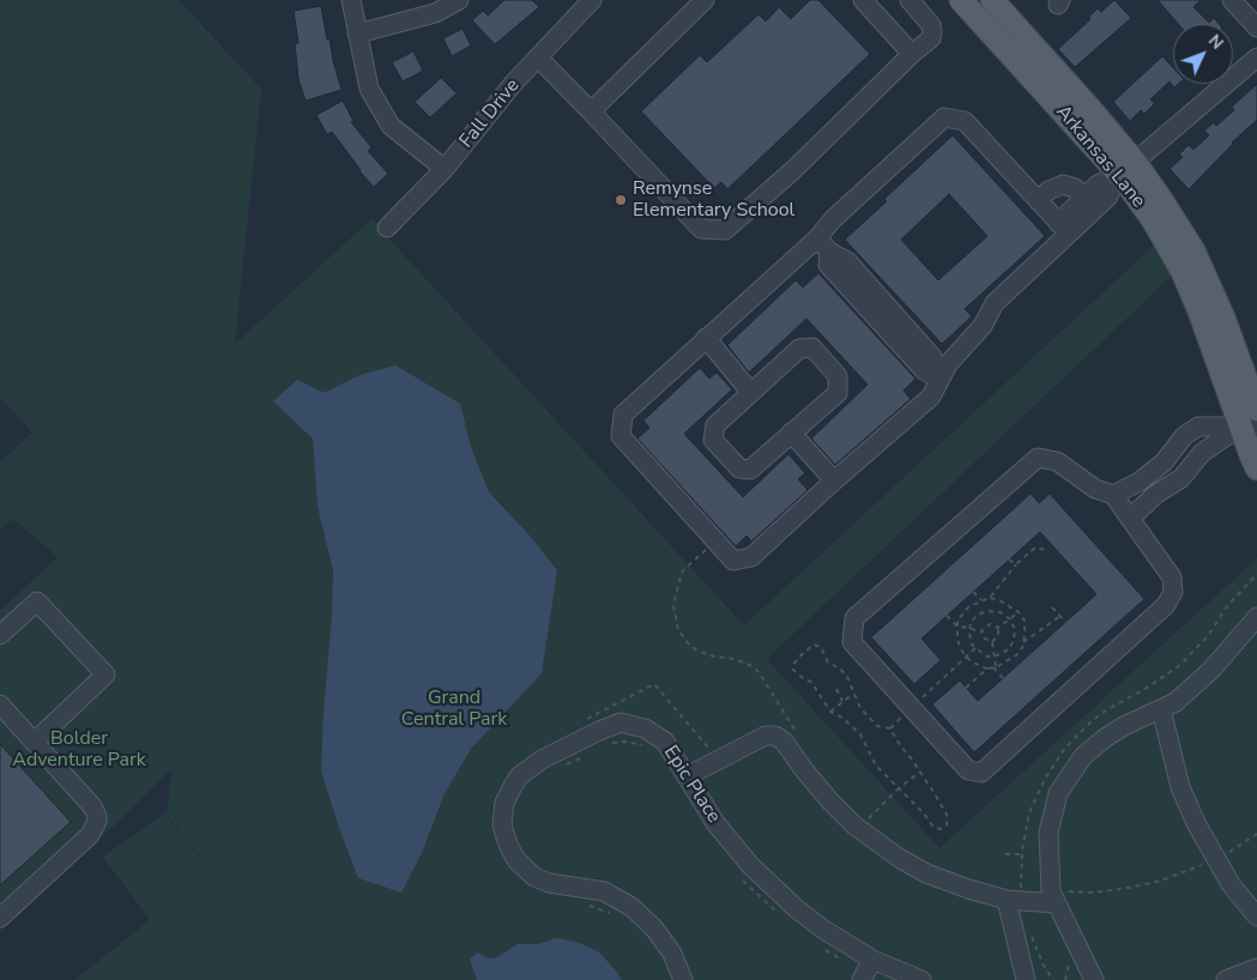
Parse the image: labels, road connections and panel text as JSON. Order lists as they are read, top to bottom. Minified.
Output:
{"streets":{"main road":["Arkansas Lane"],"street":["Fall Drive","Epic Place"]},"parks":["Grand Central Park","Bolder Adventure Park"],"places":["Remynse Elementary School"],"north":"top right"}
